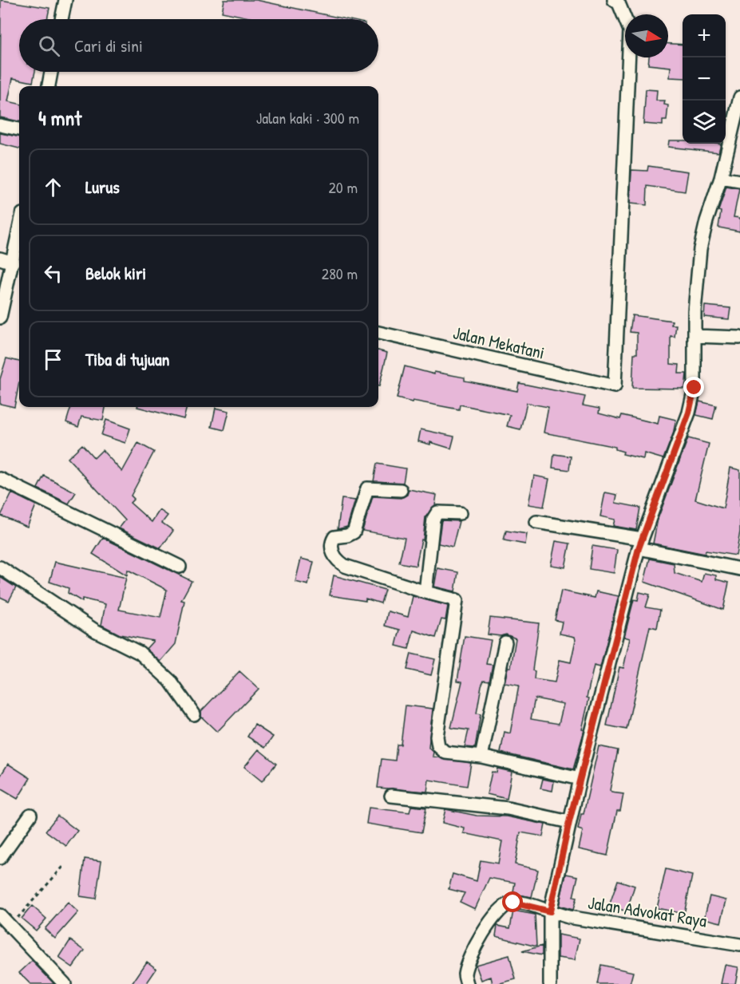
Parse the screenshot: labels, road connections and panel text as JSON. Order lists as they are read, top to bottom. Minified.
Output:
{"streets":{"street":["Jalan Mekatani","Jalan Advokat Raya"]},"north":"right","page":{"map_buttons":["+","−"],"search":"Cari di sini","heading":["4 mnt","Jalan kaki · 300 m"],"list":[["Lurus","20 m"],["Belok kiri","280 m"],"Tiba di tujuan"]}}
